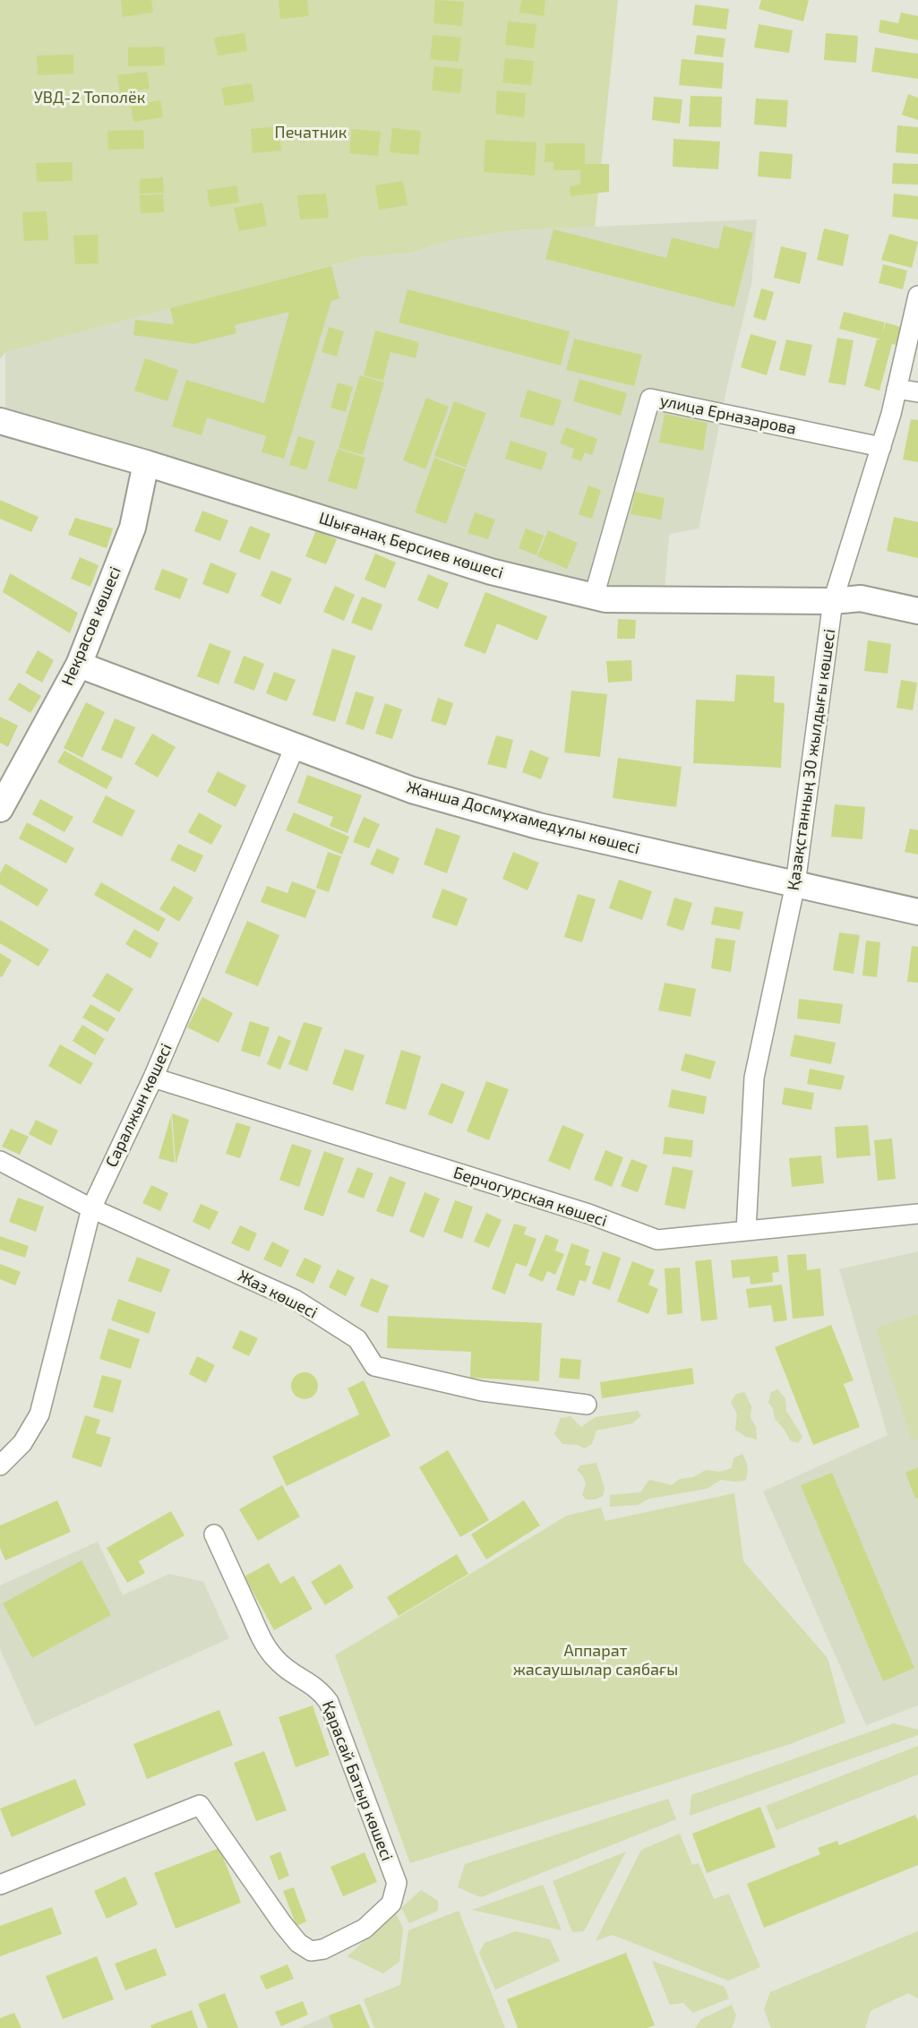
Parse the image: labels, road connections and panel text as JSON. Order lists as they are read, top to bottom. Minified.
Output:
{"streets":{"street":["улица Ерназарова","Шығанақ Берсиев көшесі","Некрасов көшесі","Қазақстанның 30 жылдығы көшесі","Жанша Досмұхамедұлы көшесі","Саралжын көшесі","Берчогурская көшесі","Жаз көшесі","Қарасай Батыр көшесі"]},"crossings":[["улица Ерназарова","Шығанақ Берсиев көшесі"],["улица Ерназарова","Қазақстанның 30 жылдығы көшесі"],["Шығанақ Берсиев көшесі","Некрасов көшесі"],["Шығанақ Берсиев көшесі","Қазақстанның 30 жылдығы көшесі"],["Некрасов көшесі","Жанша Досмұхамедұлы көшесі"],["Қазақстанның 30 жылдығы көшесі","Жанша Досмұхамедұлы көшесі"],["Қазақстанның 30 жылдығы көшесі","Берчогурская көшесі"],["Жанша Досмұхамедұлы көшесі","Саралжын көшесі"],["Саралжын көшесі","Берчогурская көшесі"],["Саралжын көшесі","Жаз көшесі"]],"parks":["УВД-2 Тополёк","Печатник","Аппарат жасаушылар саябағы"]}
